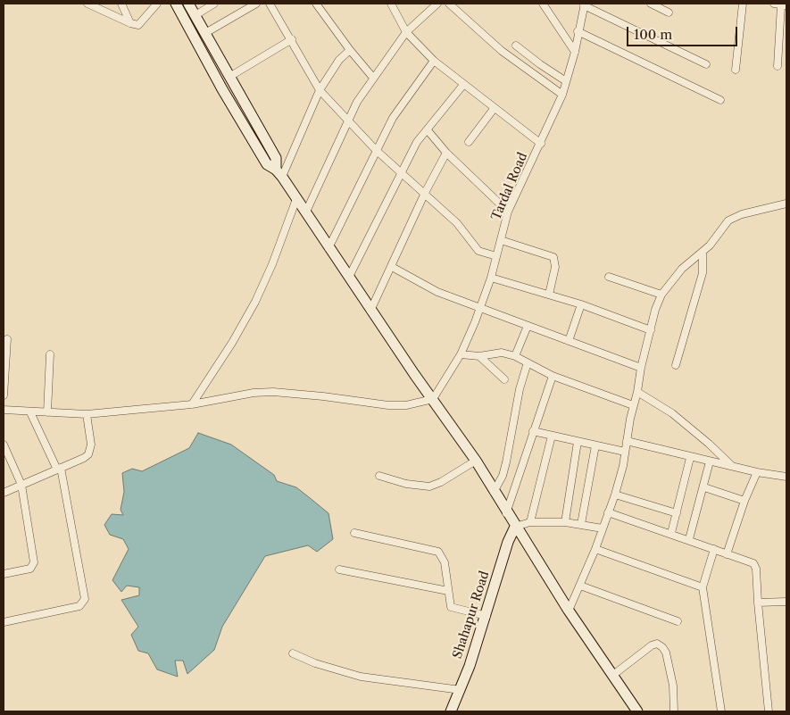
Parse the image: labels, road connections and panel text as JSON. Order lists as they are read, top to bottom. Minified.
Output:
{"streets":{"main road":["Shahapur Road"],"street":["Tardal Road"]},"scale_bar":"100 m"}
